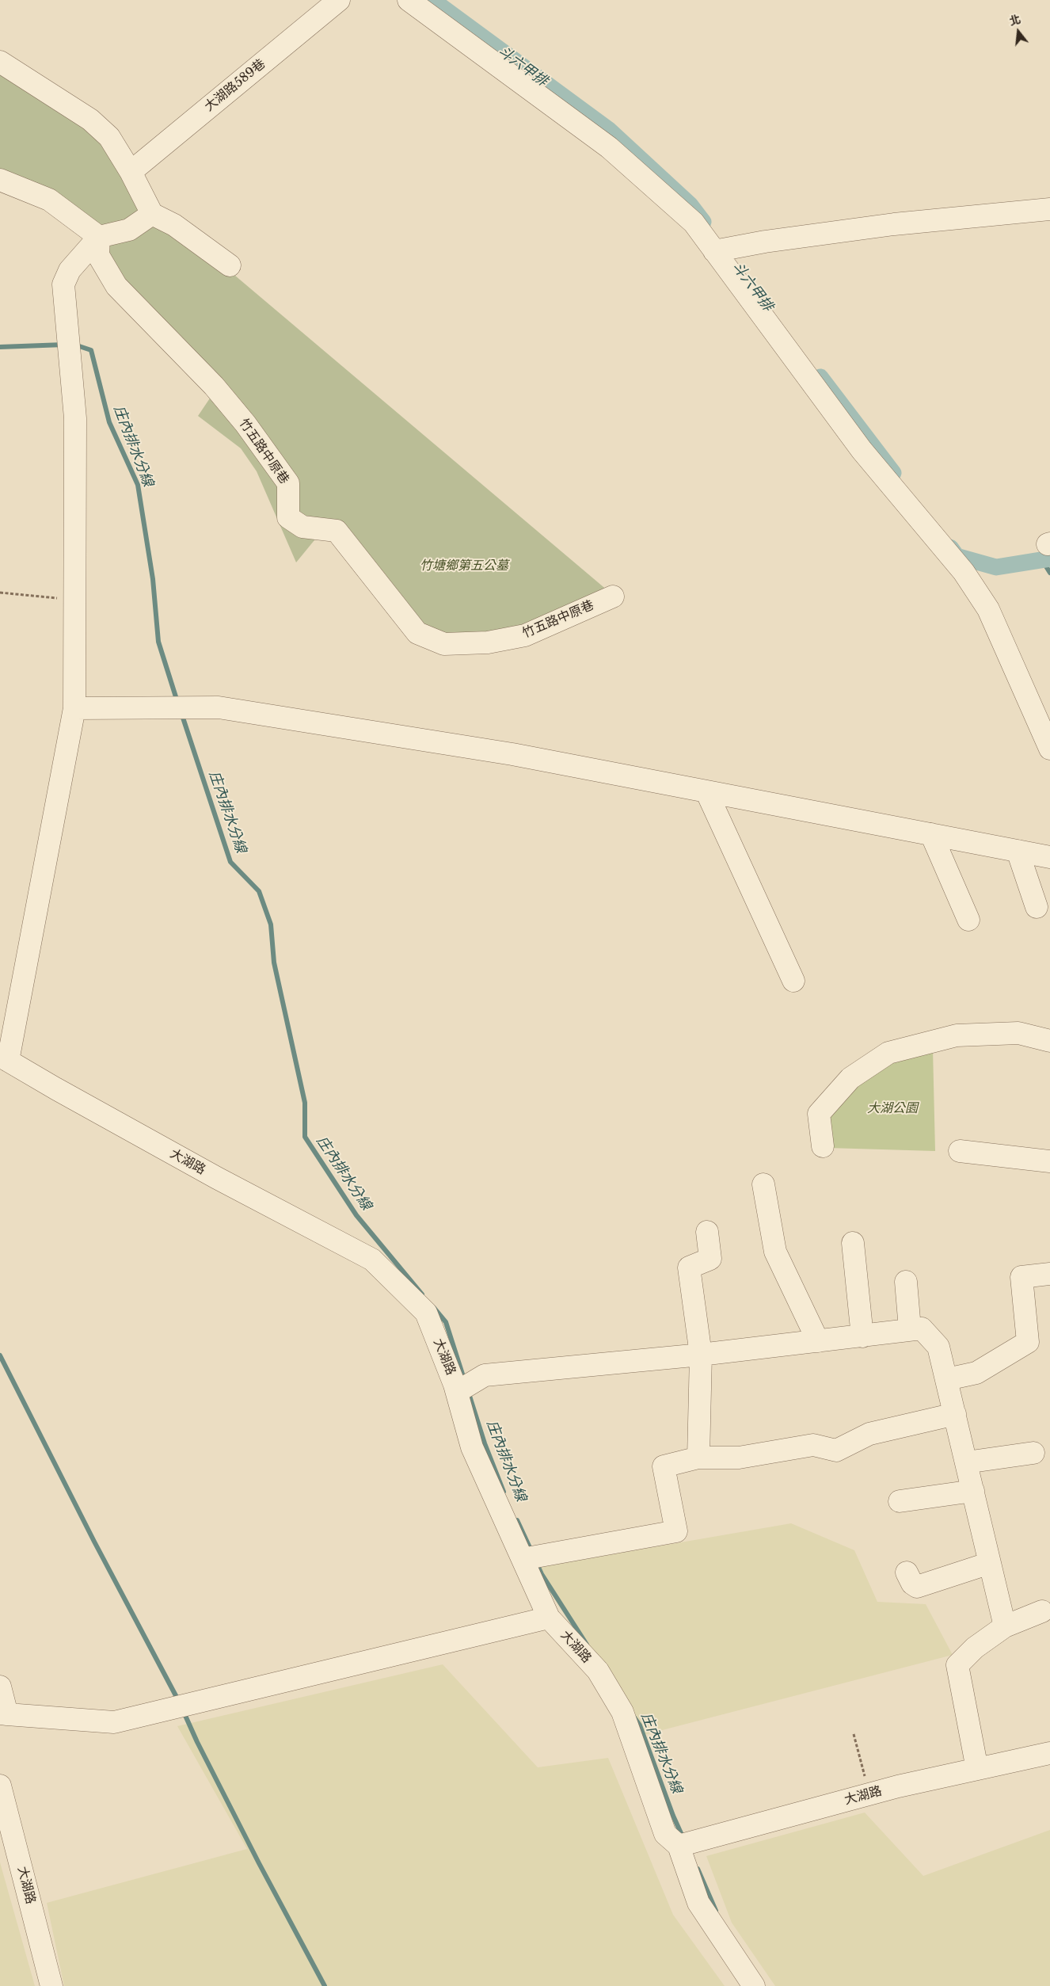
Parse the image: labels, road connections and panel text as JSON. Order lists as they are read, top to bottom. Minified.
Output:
{"streets":{"street":["大湖路589巷","竹五路中原巷","大湖路"]},"water":["斗六甲排","庄內排水分線"],"parks":["竹塘鄉第五公墓","大湖公園"],"north":"top"}
